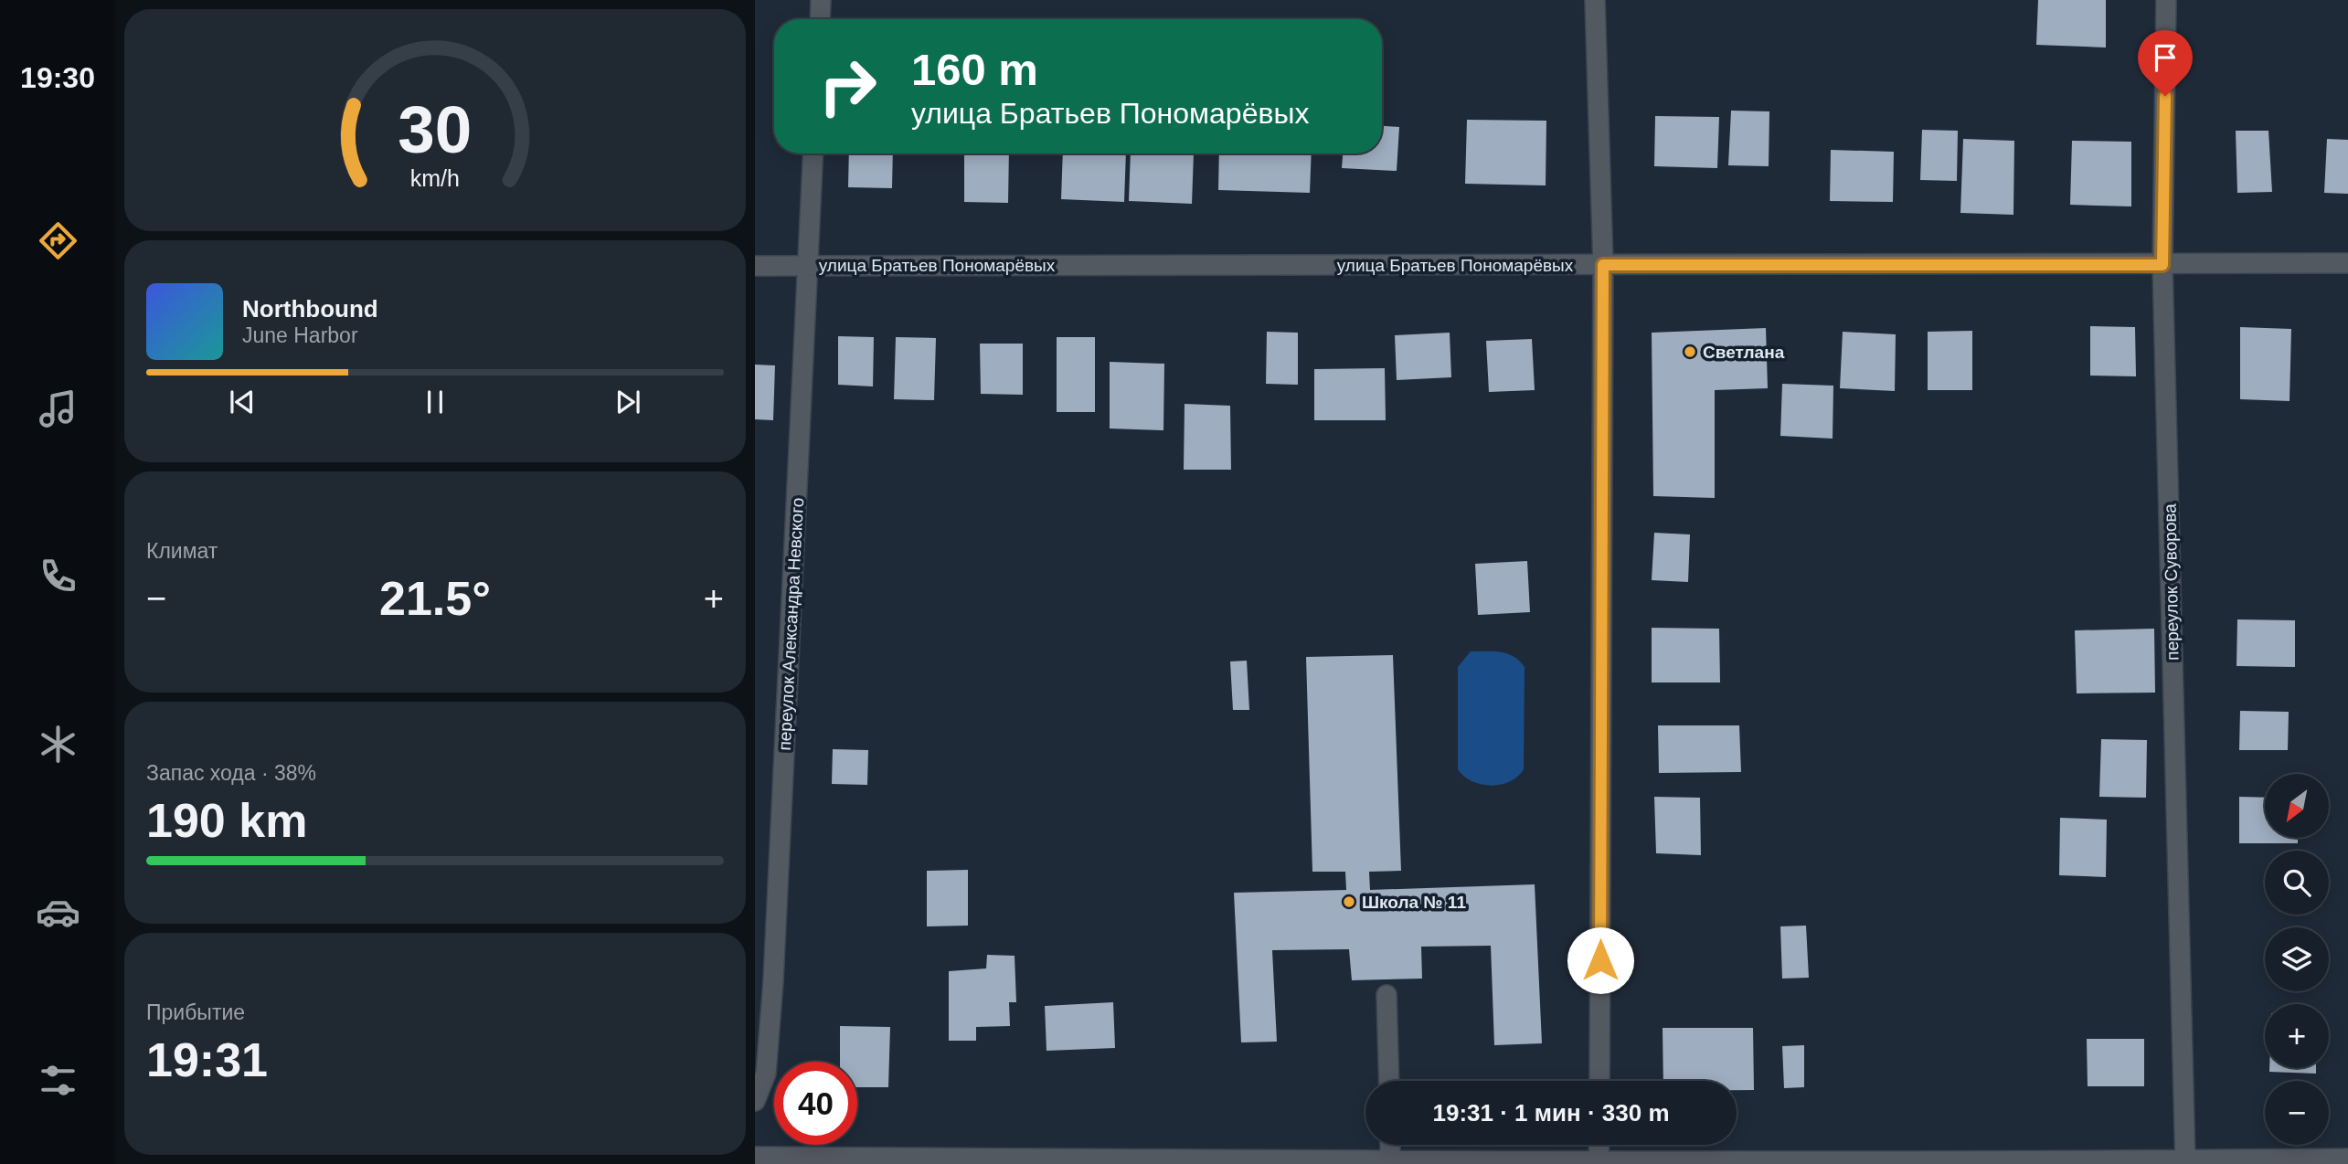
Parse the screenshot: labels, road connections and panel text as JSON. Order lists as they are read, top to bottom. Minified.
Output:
{"streets":{"street":["улица Братьев Пономарёвых","переулок Суворова","переулок Александра Невского"]},"crossings":[["улица Братьев Пономарёвых","переулок Суворова"],["улица Братьев Пономарёвых","переулок Александра Невского"]],"places":["Светлана","Школа № 11"],"north":"bottom left","page":{"tabs":"19:30","turn":["160 m","улица Братьев Пономарёвых"],"song":["Northbound","June Harbor"],"tile":["Климат",["Запас хода · 38%","190 km"],["Прибытие","19:31"]],"heat":["−","21.5°","+"],"map_buttons":["+","−"],"limit":"40","trip":"19:31 · 1 мин · 330 m","gauge":["30","km/h"]}}
